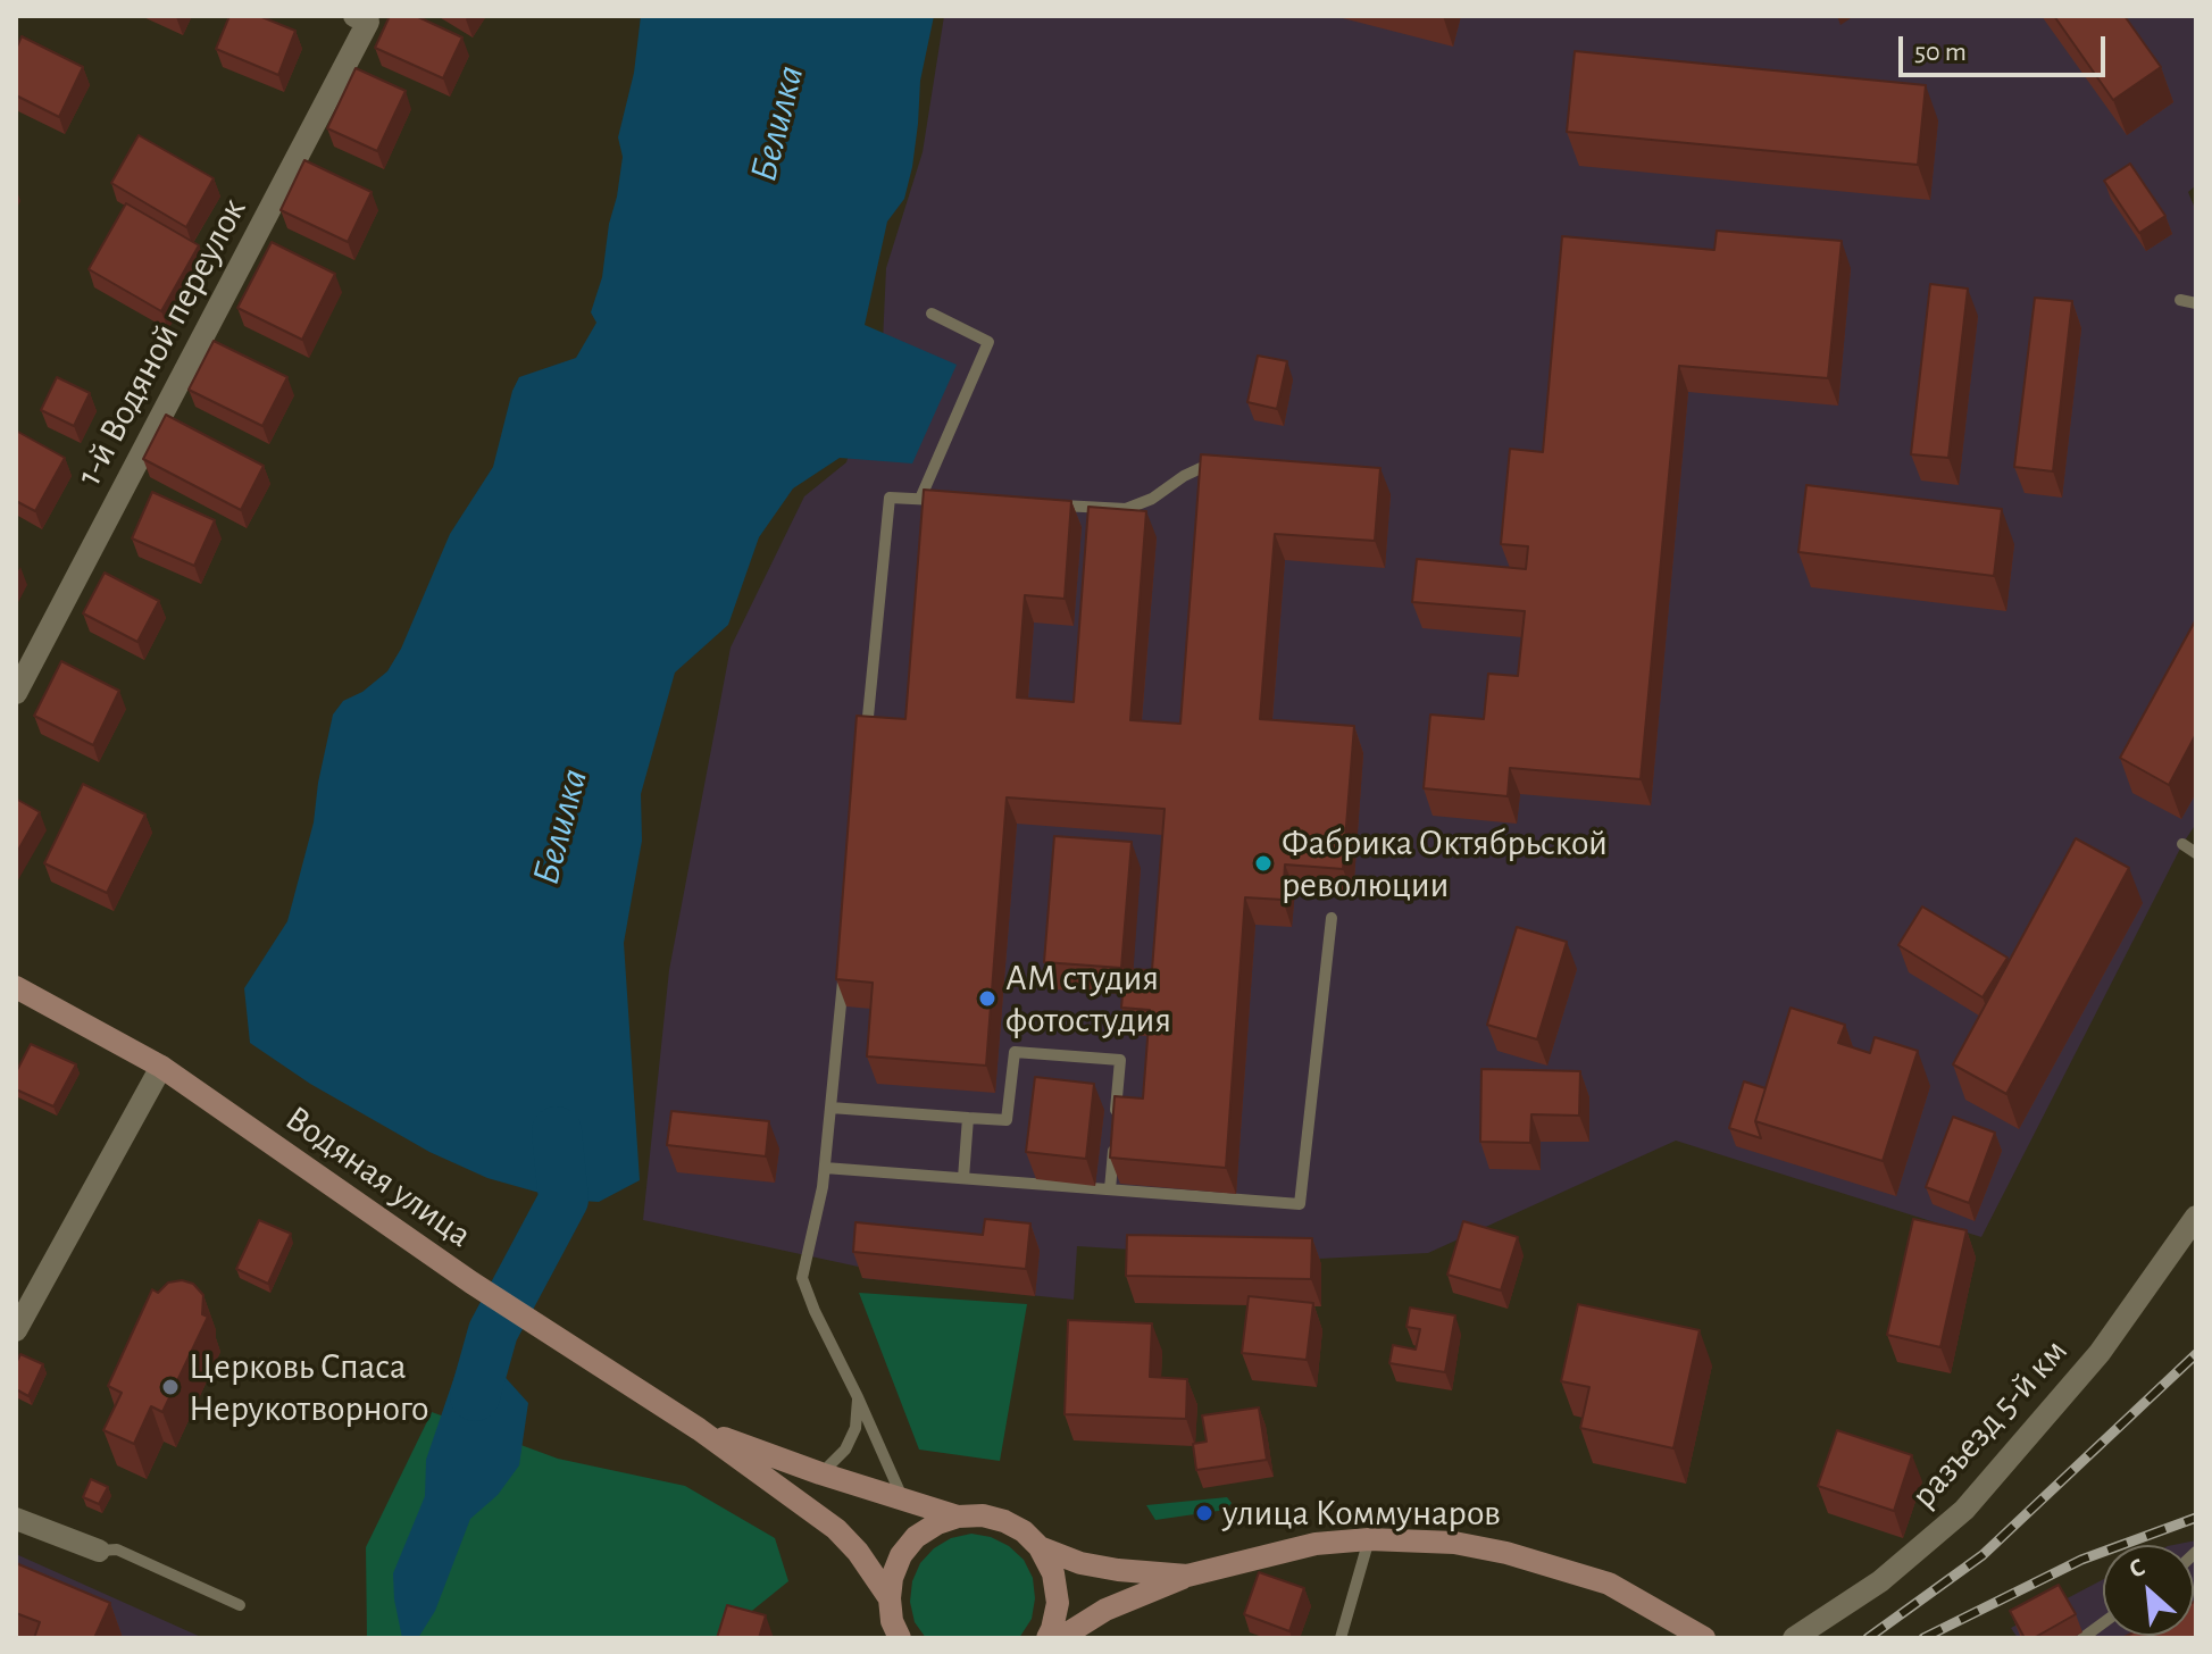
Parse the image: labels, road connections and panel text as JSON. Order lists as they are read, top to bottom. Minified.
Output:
{"streets":{"street":["1-й Водяной переулок","Водяная улица","разъезд 5-й км"]},"water":["Белилка"],"places":["Фабрика Октябрьской революции","АМ студия фотостудия","Церковь Спаса Нерукотворного","улица Коммунаров"],"scale_bar":"50 m","north":"top left"}
